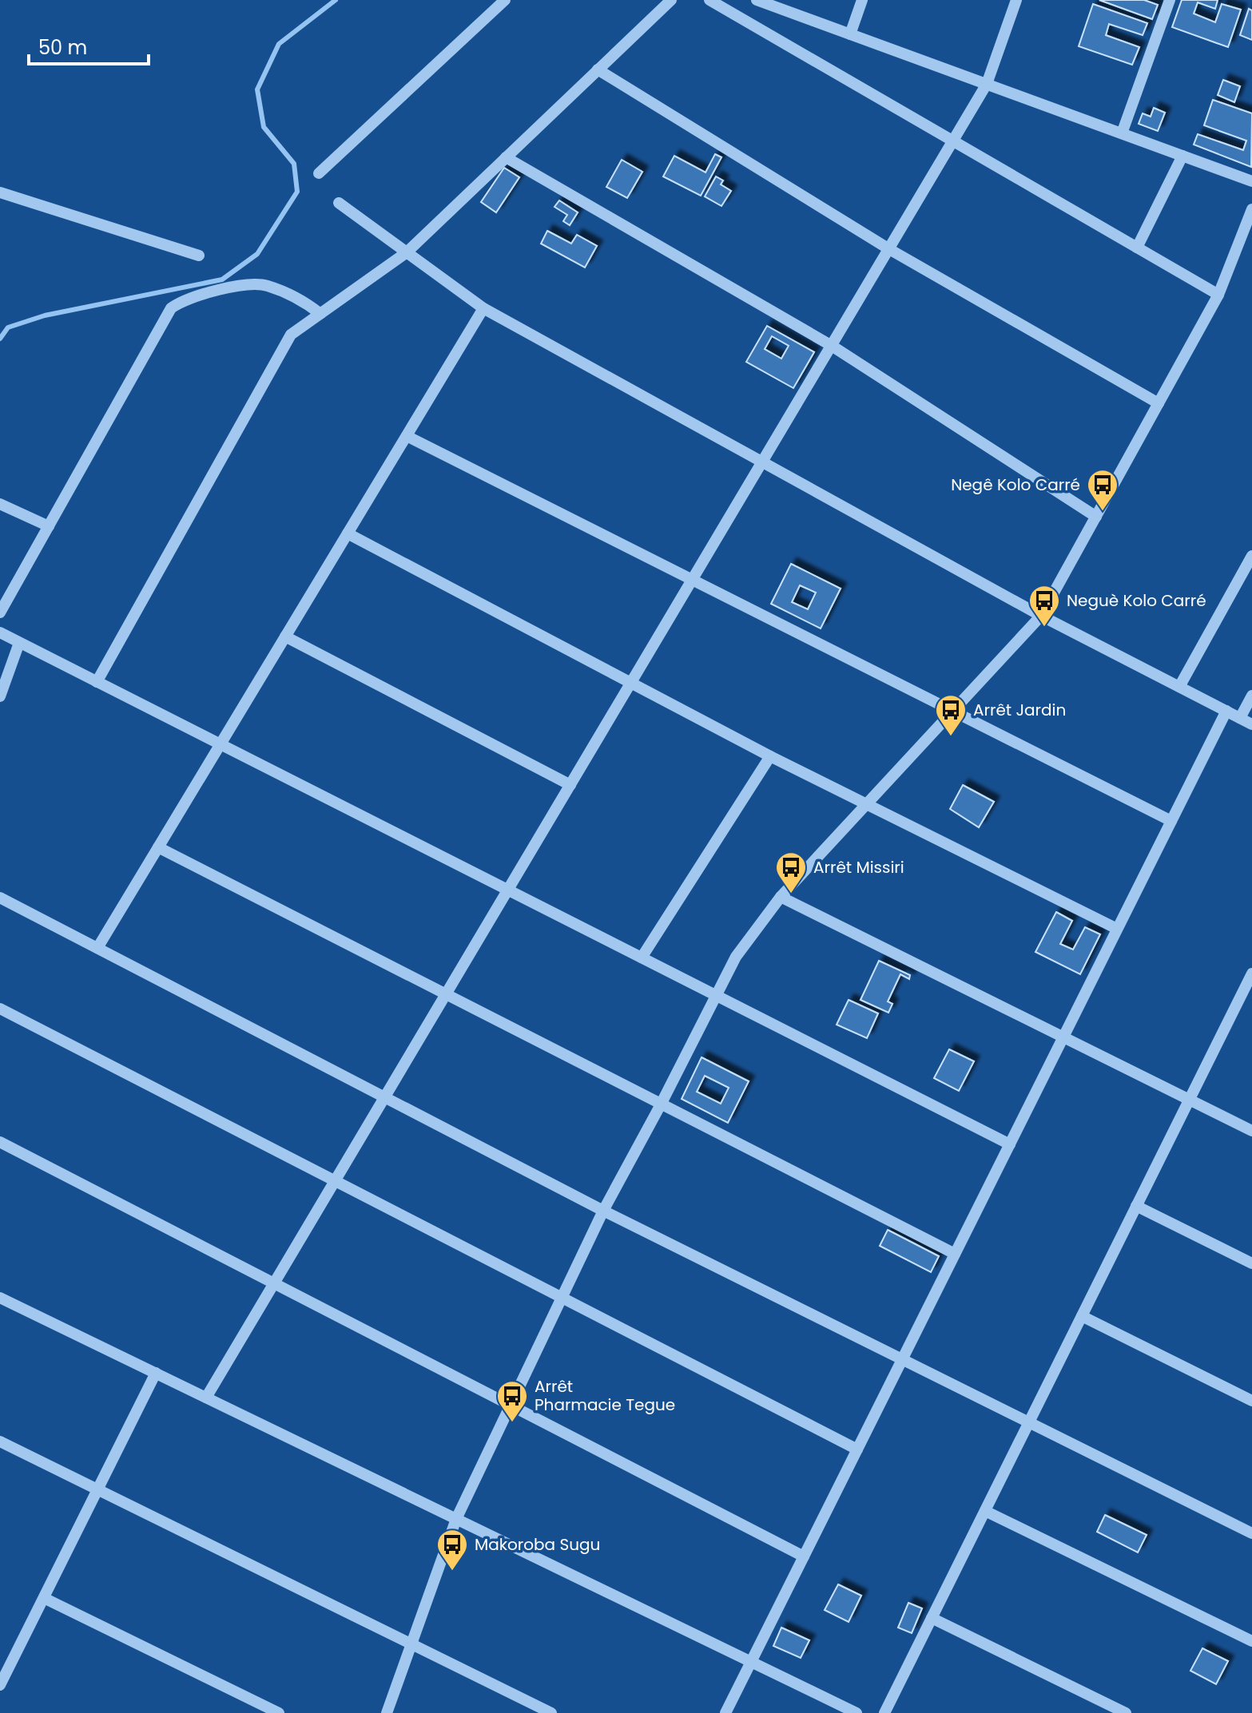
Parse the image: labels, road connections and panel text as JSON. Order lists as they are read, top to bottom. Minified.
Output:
{"places":{"bus stop":["Negê Kolo Carré","Neguè Kolo Carré","Arrêt Jardin","Arrêt Missiri","Arrêt Pharmacie Tegue","Makoroba Sugu"]},"scale_bar":"50 m"}
